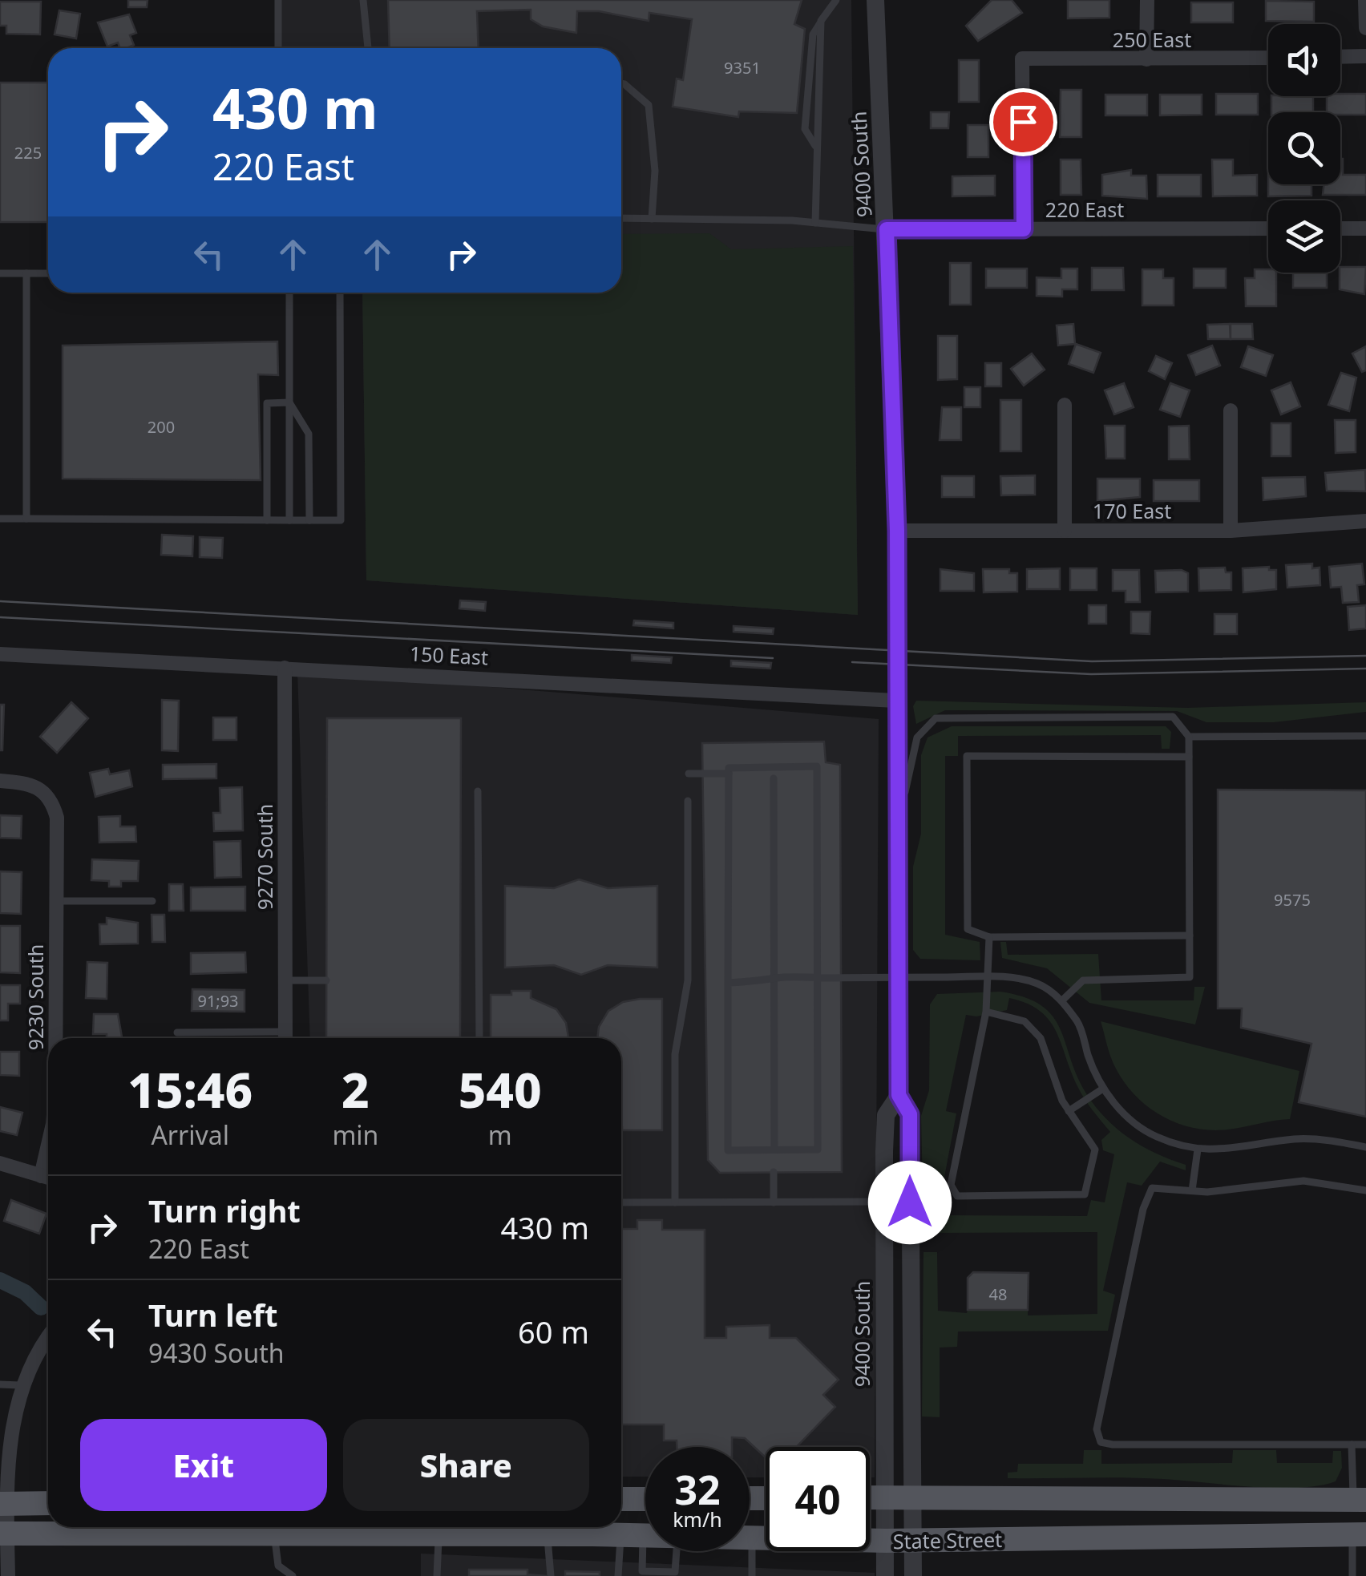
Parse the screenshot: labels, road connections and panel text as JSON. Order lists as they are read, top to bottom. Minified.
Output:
{"streets":{"main road":["State Street"],"street":["250 East","9400 South","220 East","170 East","150 East","9270 South","9230 South"]},"crossings":[["250 East","220 East"],["9400 South","220 East"],["9400 South","170 East"],["9400 South","150 East"],["9400 South","State Street"],["150 East","9270 South"]],"house_numbers":["9351","225","200","9575","91;93","48"],"page":{"turn":["430 m","220 East"],"eta":["15:46","Arrival","2","min","540","m"],"list":[{"name":"Turn right","note":"220 East","value":"430 m"},{"name":"Turn left","note":"9430 South","value":"60 m"}],"buttons":["Exit","Share"],"speed":"32 km/h","limit":"40"}}
